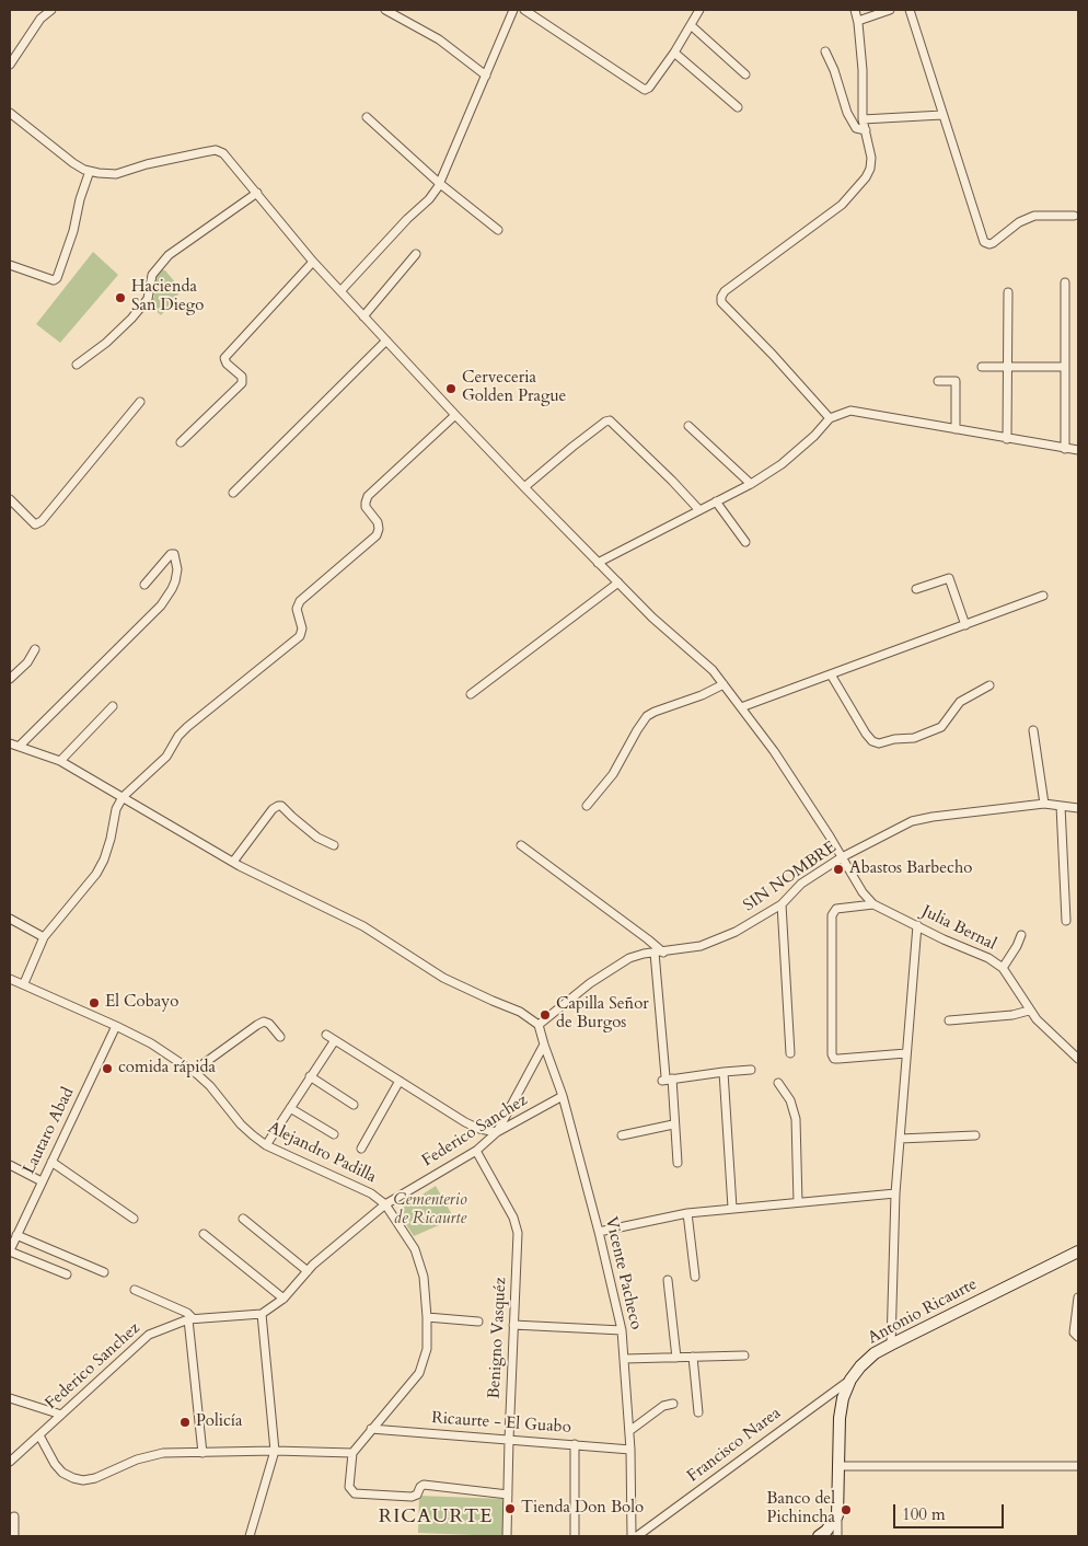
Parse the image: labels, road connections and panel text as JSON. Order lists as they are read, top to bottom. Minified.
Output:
{"streets":{"main road":["Antonio Ricaurte"],"street":["SIN NOMBRE","Julia Bernal","Lautaro Abad","Federico Sanchez","Alejandro Padilla","Vicente Pacheco","Benigno Vasquéz","Ricaurte - El Guabo","Francisco Narea"]},"crossings":[["SIN NOMBRE","Julia Bernal"],["SIN NOMBRE","Vicente Pacheco"],["Lautaro Abad","Alejandro Padilla"],["Federico Sanchez","Alejandro Padilla"],["Federico Sanchez","Vicente Pacheco"],["Federico Sanchez","Benigno Vasquéz"],["Alejandro Padilla","Ricaurte - El Guabo"],["Vicente Pacheco","Ricaurte - El Guabo"],["Antonio Ricaurte","Francisco Narea"],["Benigno Vasquéz","Ricaurte - El Guabo"]],"districts":["RICAURTE"],"parks":["Cementerio de Ricaurte"],"places":["Hacienda San Diego","Cerveceria Golden Prague","Abastos Barbecho","El Cobayo","Capilla Señor de Burgos","comida rápida","Policía","Tienda Don Bolo","Banco del Pichincha"],"scale_bar":"100 m"}
